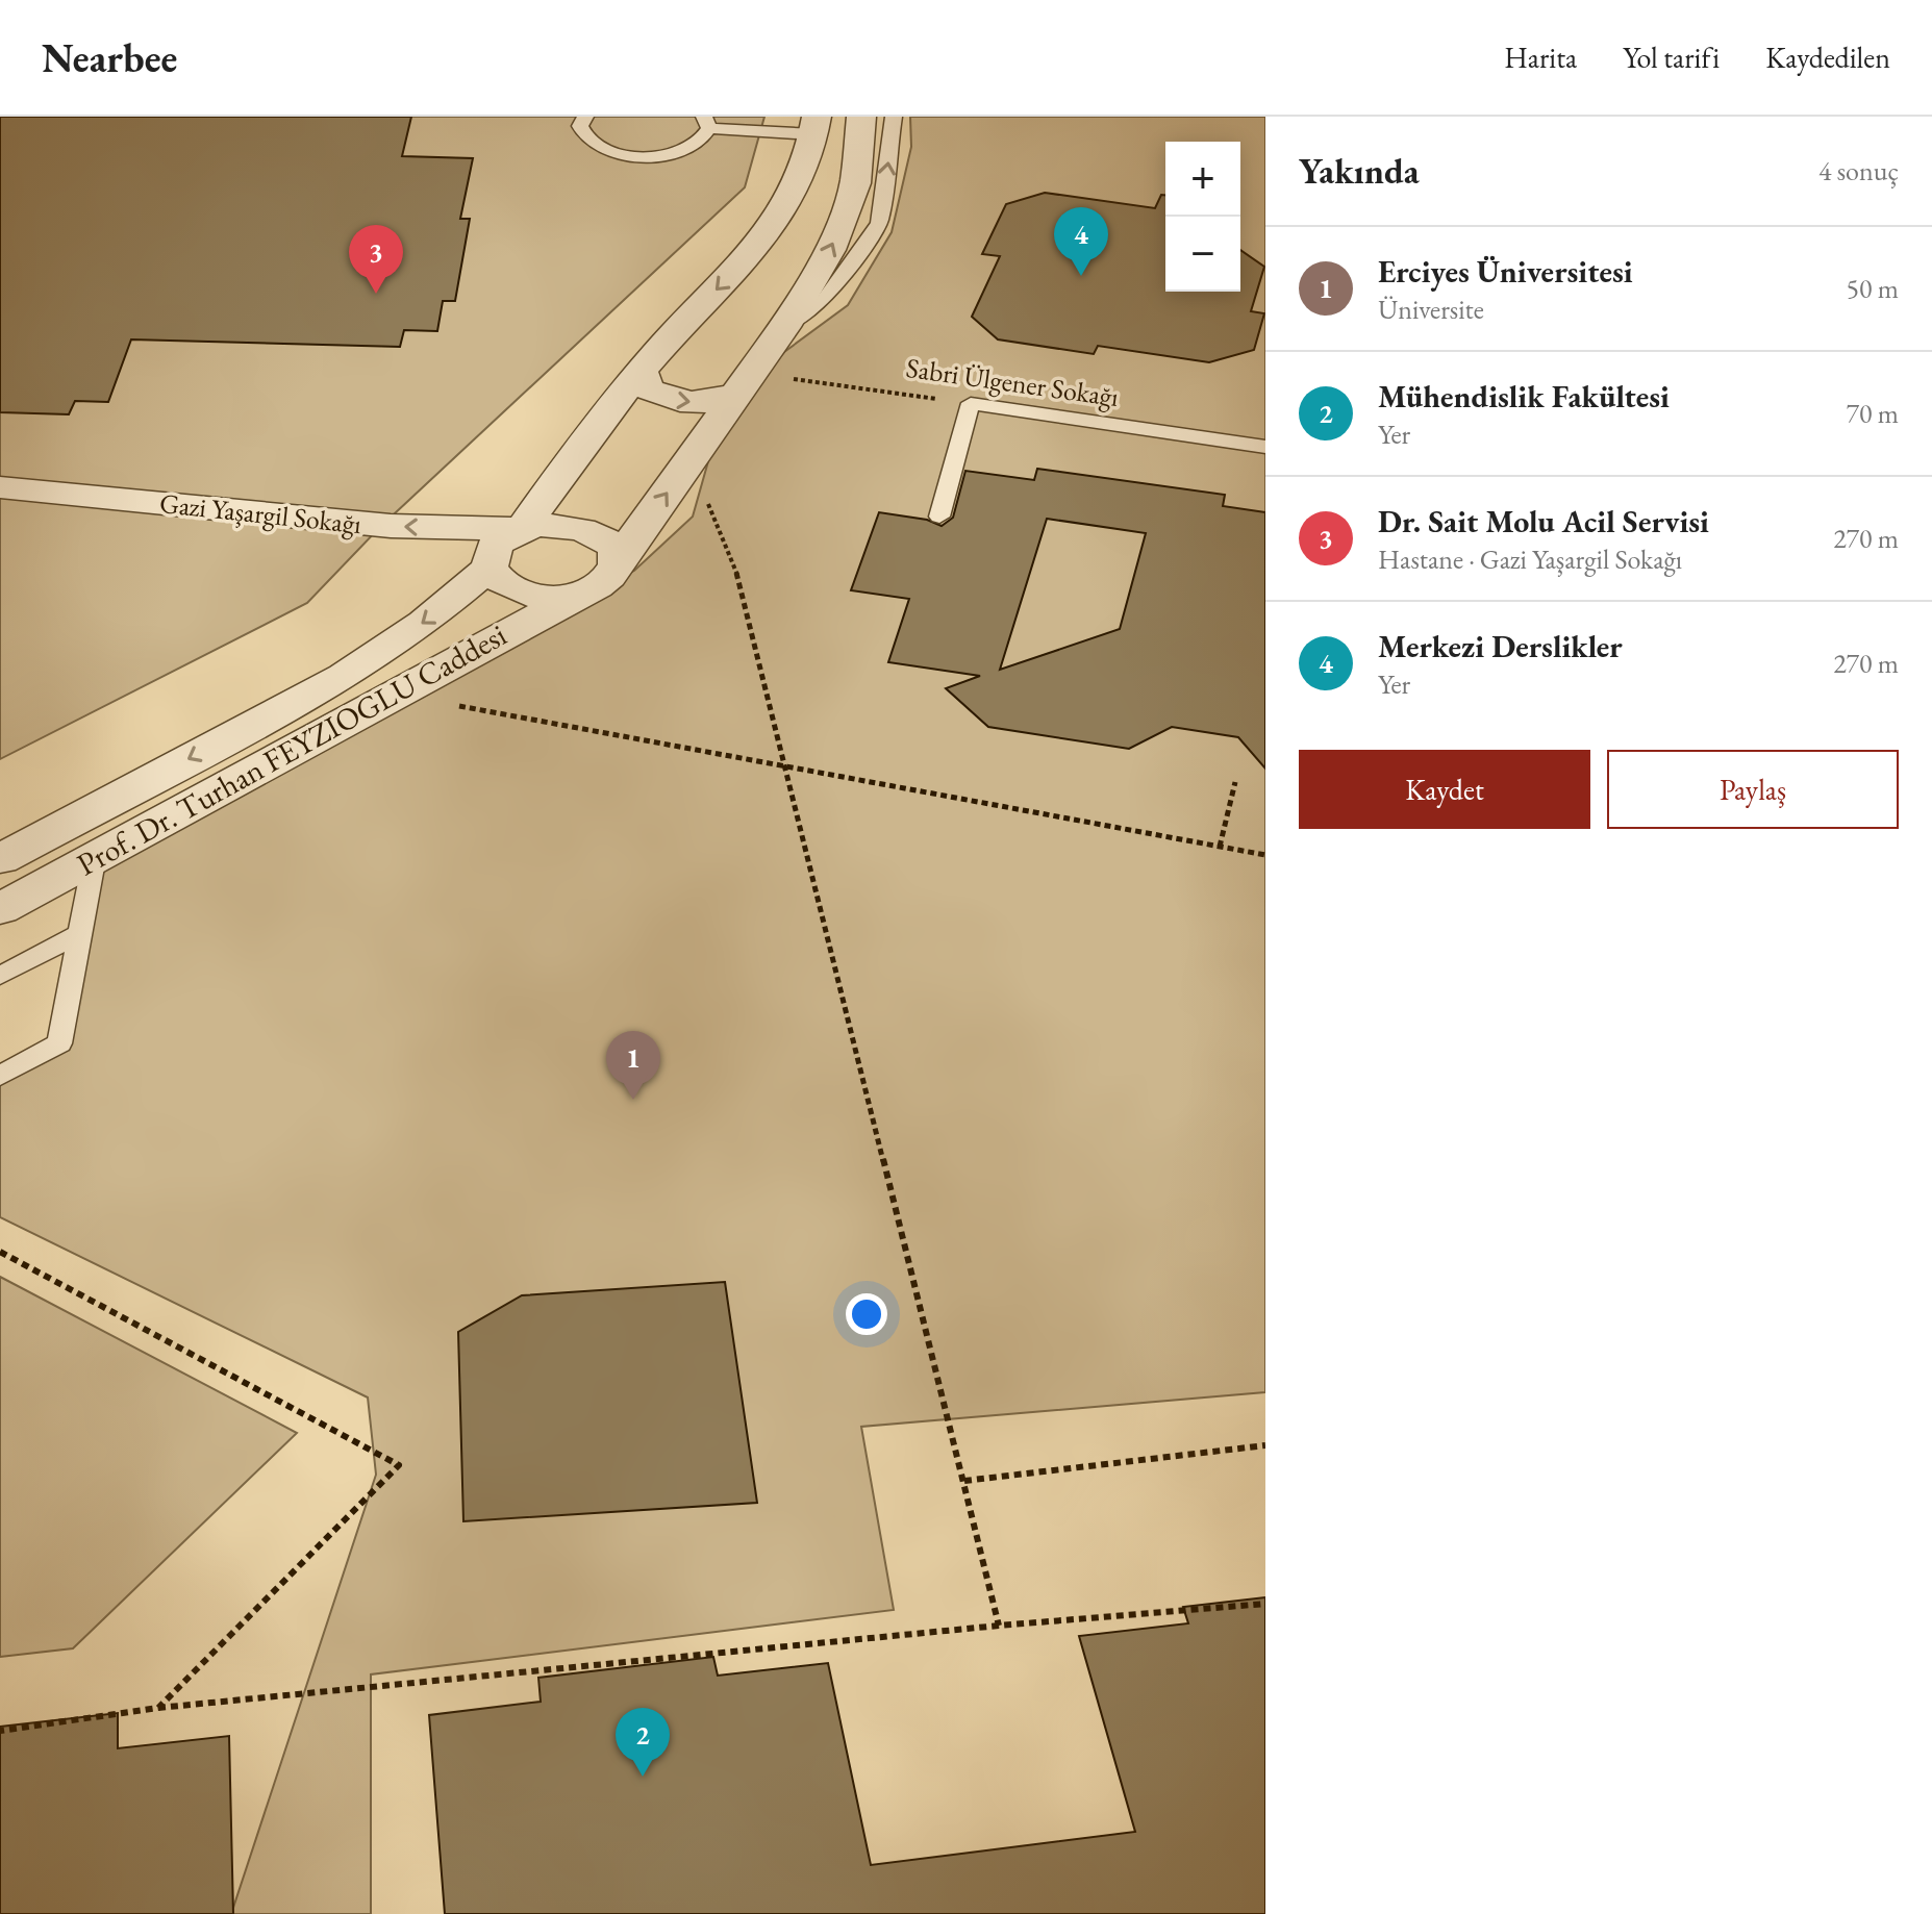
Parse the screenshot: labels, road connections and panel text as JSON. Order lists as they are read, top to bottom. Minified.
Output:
{"streets":{"street":["Gazi Yaşargil Sokağı","Prof. Dr. Turhan FEYZIOGLU Caddesi"],"lane":["Sabri Ülgener Sokağı"]},"crossings":[["Gazi Yaşargil Sokağı","Prof. Dr. Turhan FEYZIOGLU Caddesi"]],"page":{"header":"Nearbee","nav":["Harita","Yol tarifi","Kaydedilen"],"heading":["Yakında","4 sonuç"],"map_buttons":["+","−"],"pins":["4","3","1","2"],"list":[{"mark":"1","name":"Erciyes Üniversitesi","note":"Üniversite","value":"50 m"},{"mark":"2","name":"Mühendislik Fakültesi","note":"Yer","value":"70 m"},{"mark":"3","name":"Dr. Sait Molu Acil Servisi","note":"Hastane · Gazi Yaşargil Sokağı","value":"270 m"},{"mark":"4","name":"Merkezi Derslikler","note":"Yer","value":"270 m"}],"buttons":["Kaydet","Paylaş"]}}
